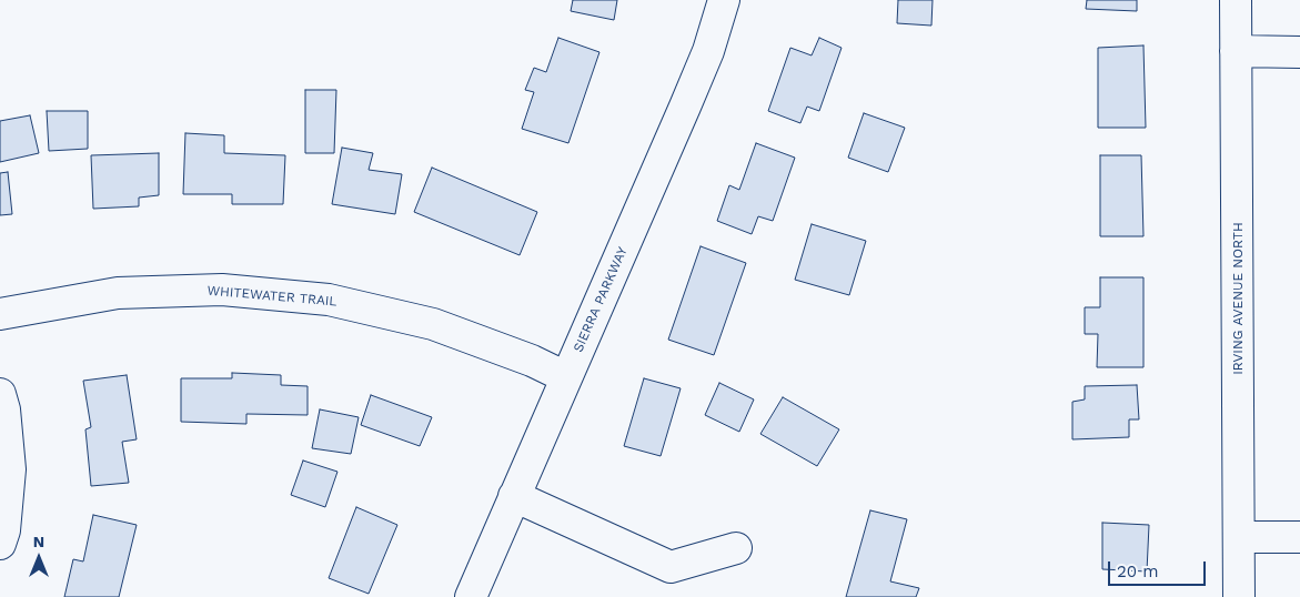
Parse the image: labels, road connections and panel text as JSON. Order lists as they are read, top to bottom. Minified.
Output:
{"streets":{"street":["WHITEWATER TRAIL","IRVING AVENUE NORTH","SIERRA PARKWAY"]},"crossings":[["WHITEWATER TRAIL","SIERRA PARKWAY"]],"scale_bar":"20 m","north":"top"}
